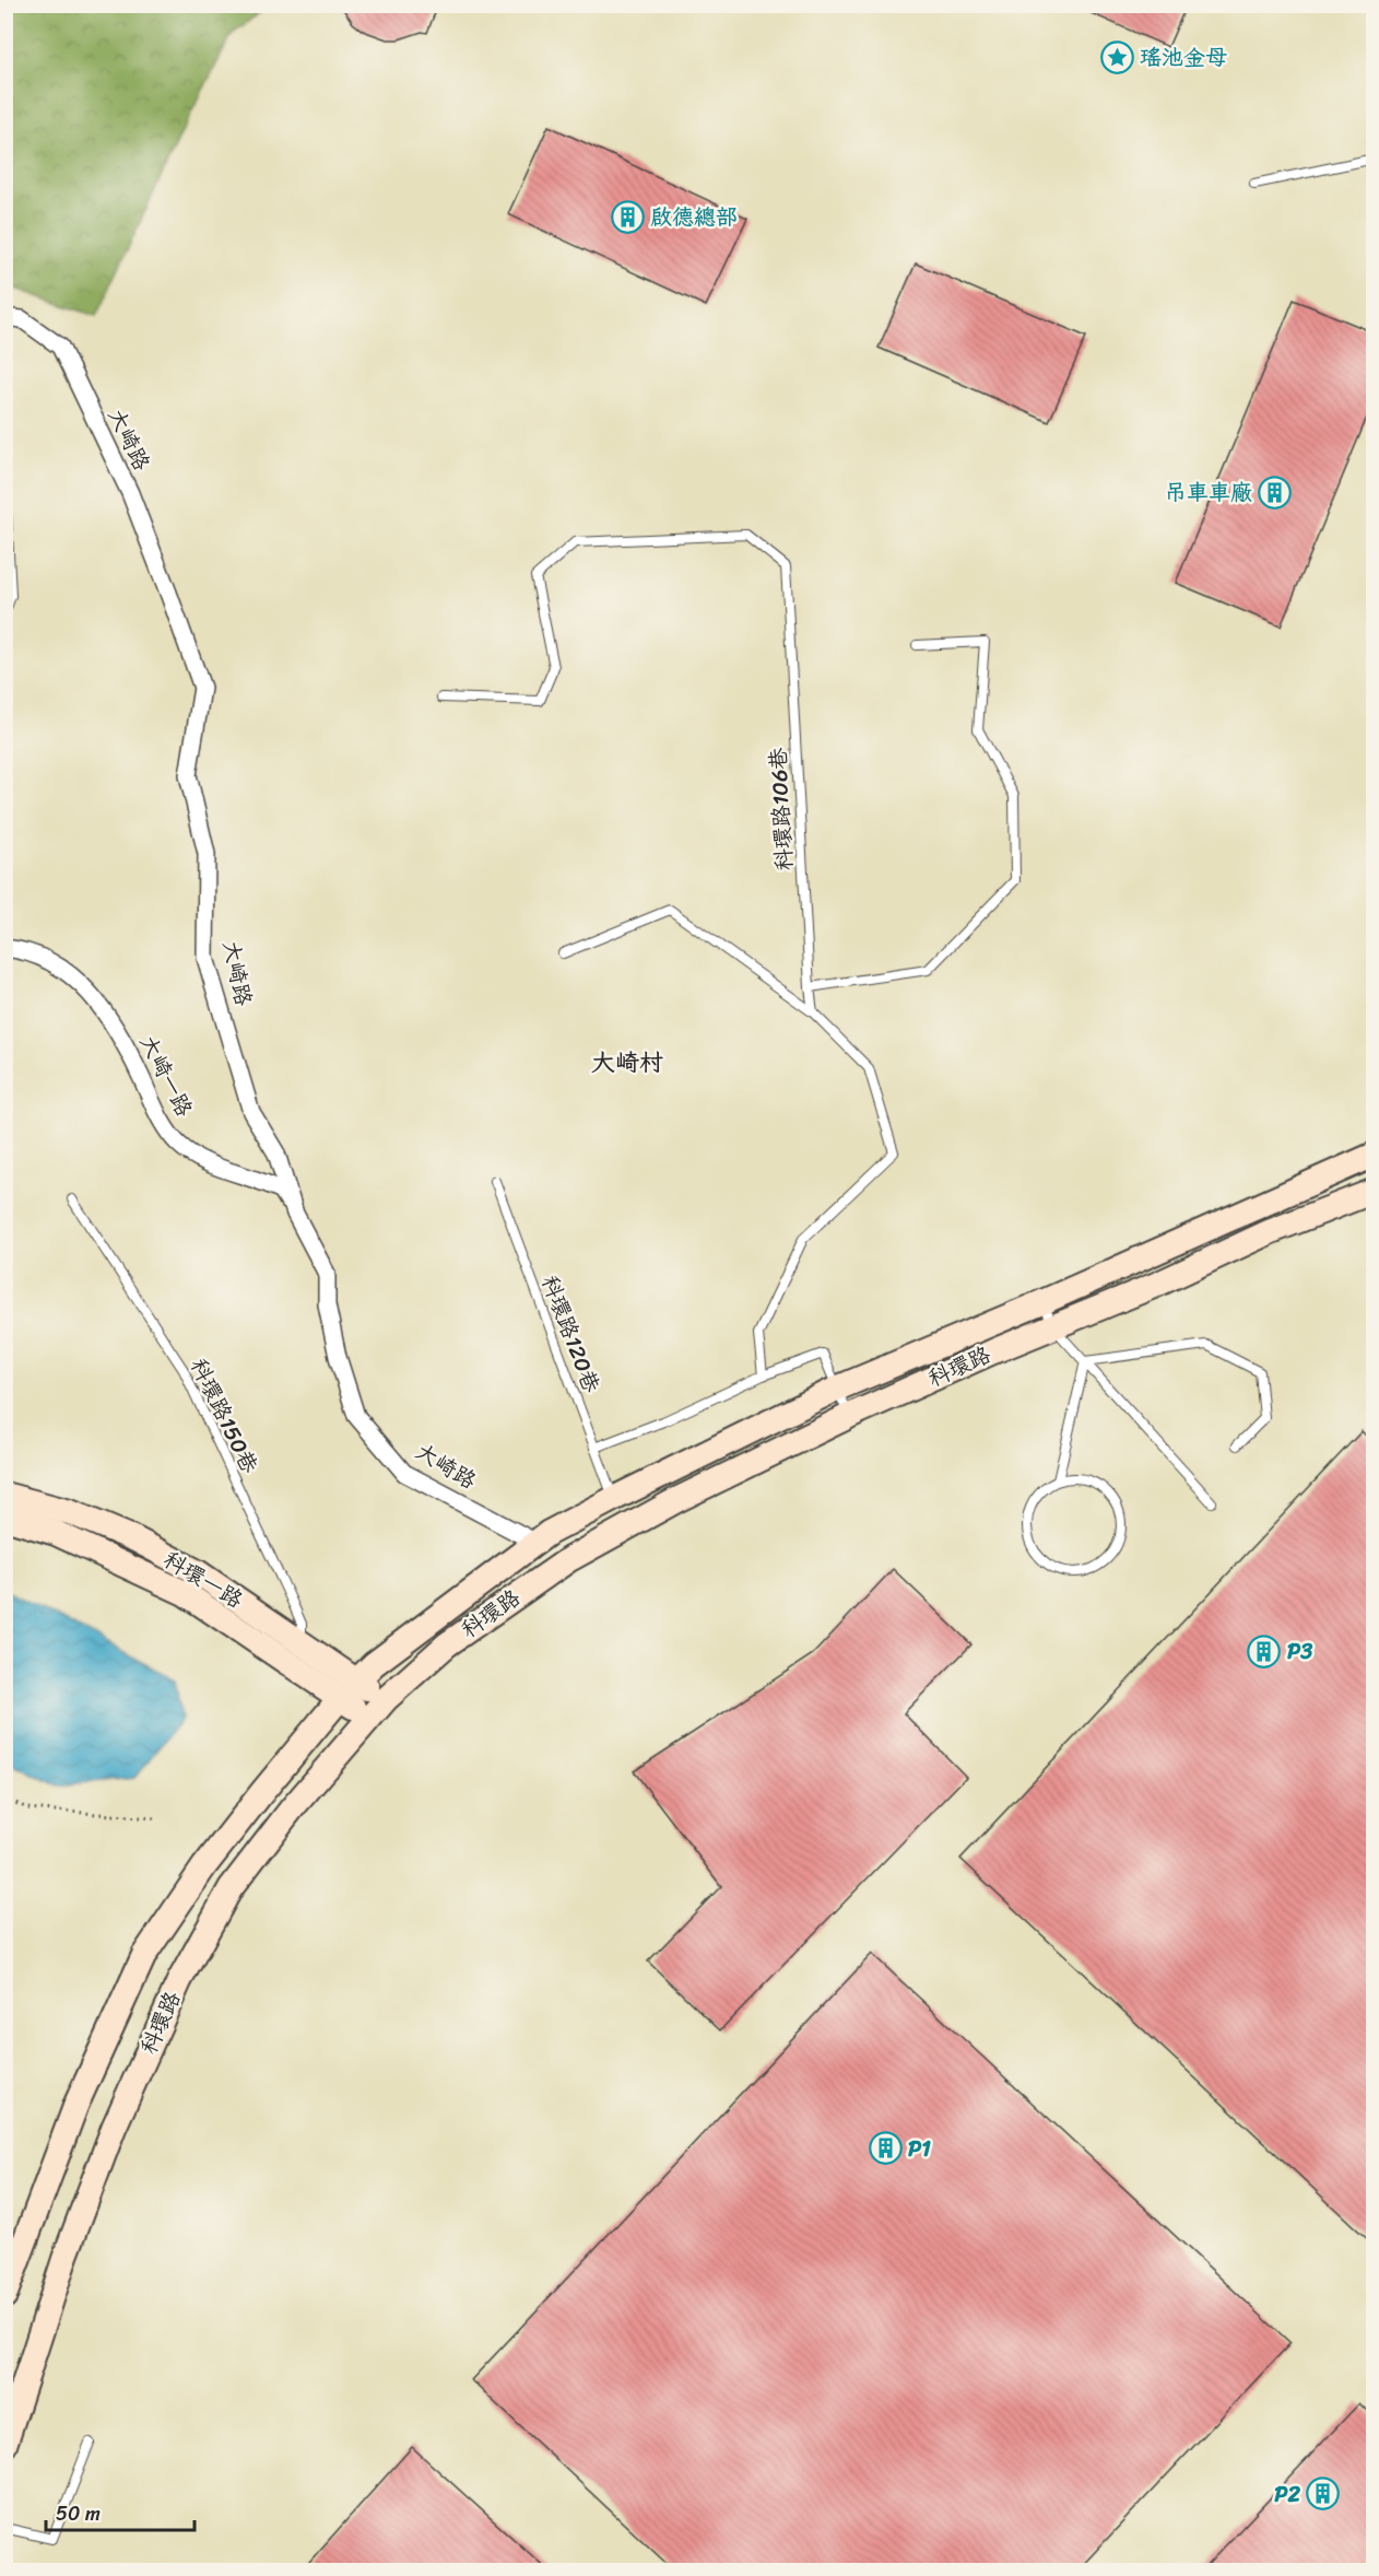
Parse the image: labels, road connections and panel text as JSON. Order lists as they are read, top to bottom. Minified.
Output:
{"streets":{"street":["大崎路","大崎一路","科環路","科環一路"],"lane":["科環路106巷","科環路120巷","科環路150巷"]},"crossings":[["大崎路","大崎一路"],["大崎路","科環路"],["科環路120巷","科環路"],["科環路","科環一路"],["科環路150巷","科環一路"]],"districts":["大崎村"],"places":{"place":["瑤池金母"],"building":["啟德總部","吊車車廠","P3","P1","P2"]},"scale_bar":"50 m"}
